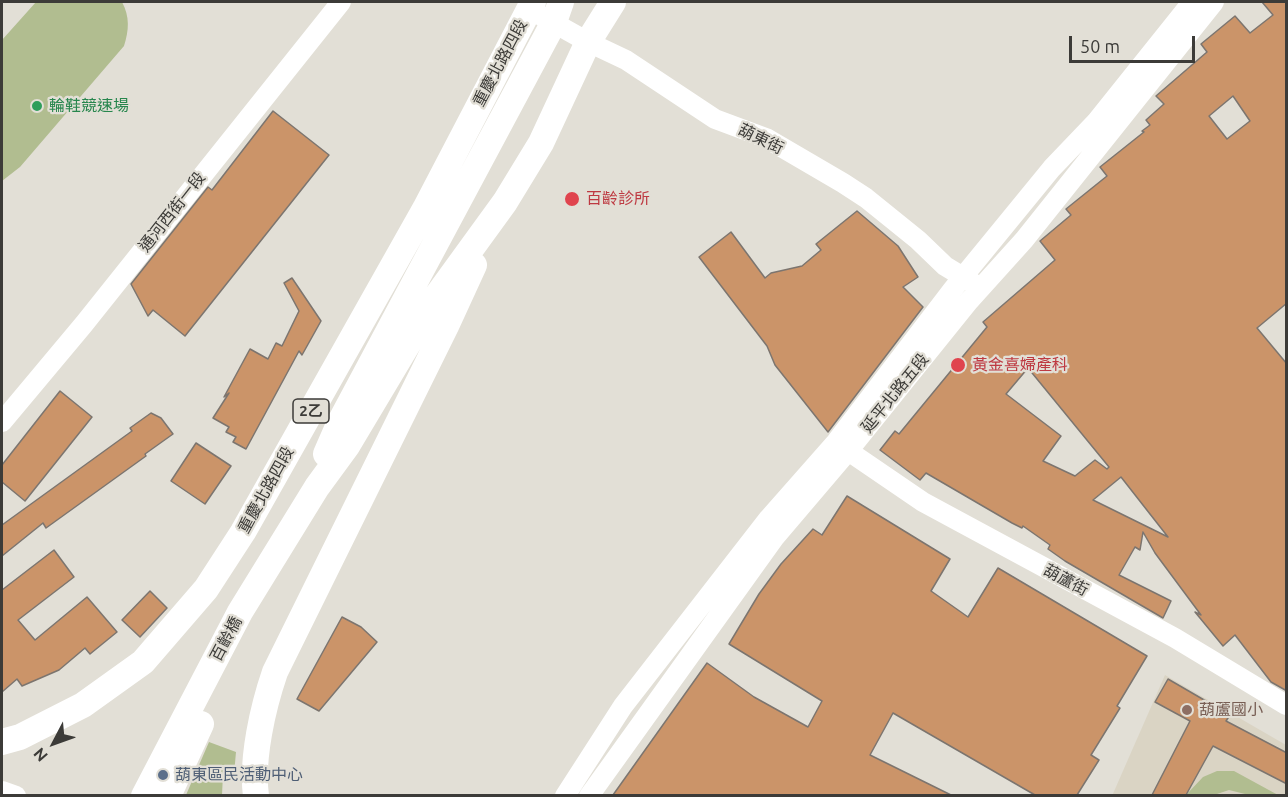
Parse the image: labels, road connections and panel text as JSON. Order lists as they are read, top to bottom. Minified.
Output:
{"streets":{"main road":["重慶北路四段","2乙","百齡橋"],"street":["葫東街","通河西街一段","延平北路五段","葫蘆街"]},"crossings":[["重慶北路四段","葫東街"],["葫東街","延平北路五段"],["延平北路五段","葫蘆街"]],"places":["輪鞋競速場","百齡診所","黃金喜婦產科","葫蘆國小","葫東區民活動中心"],"scale_bar":"50 m","north":"bottom left"}
